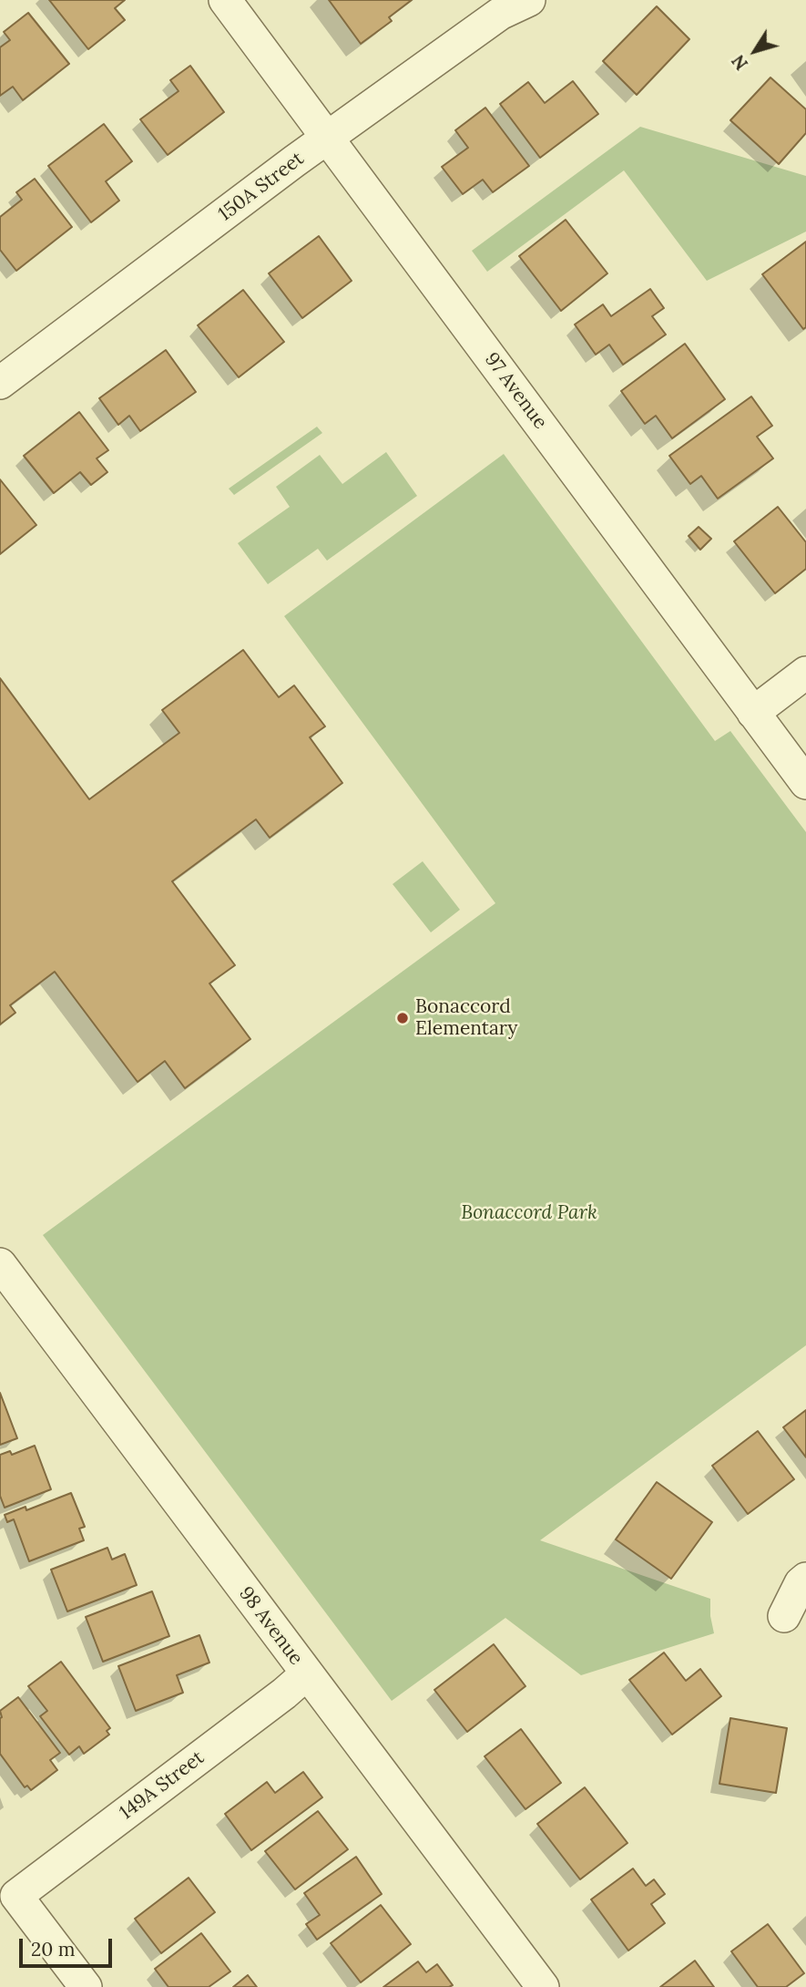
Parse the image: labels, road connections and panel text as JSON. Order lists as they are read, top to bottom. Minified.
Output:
{"streets":{"street":["150A Street","97 Avenue","98 Avenue","149A Street"]},"crossings":[["150A Street","97 Avenue"],["98 Avenue","149A Street"]],"parks":["Bonaccord Park"],"places":["Bonaccord Elementary"],"scale_bar":"20 m","north":"bottom left"}
